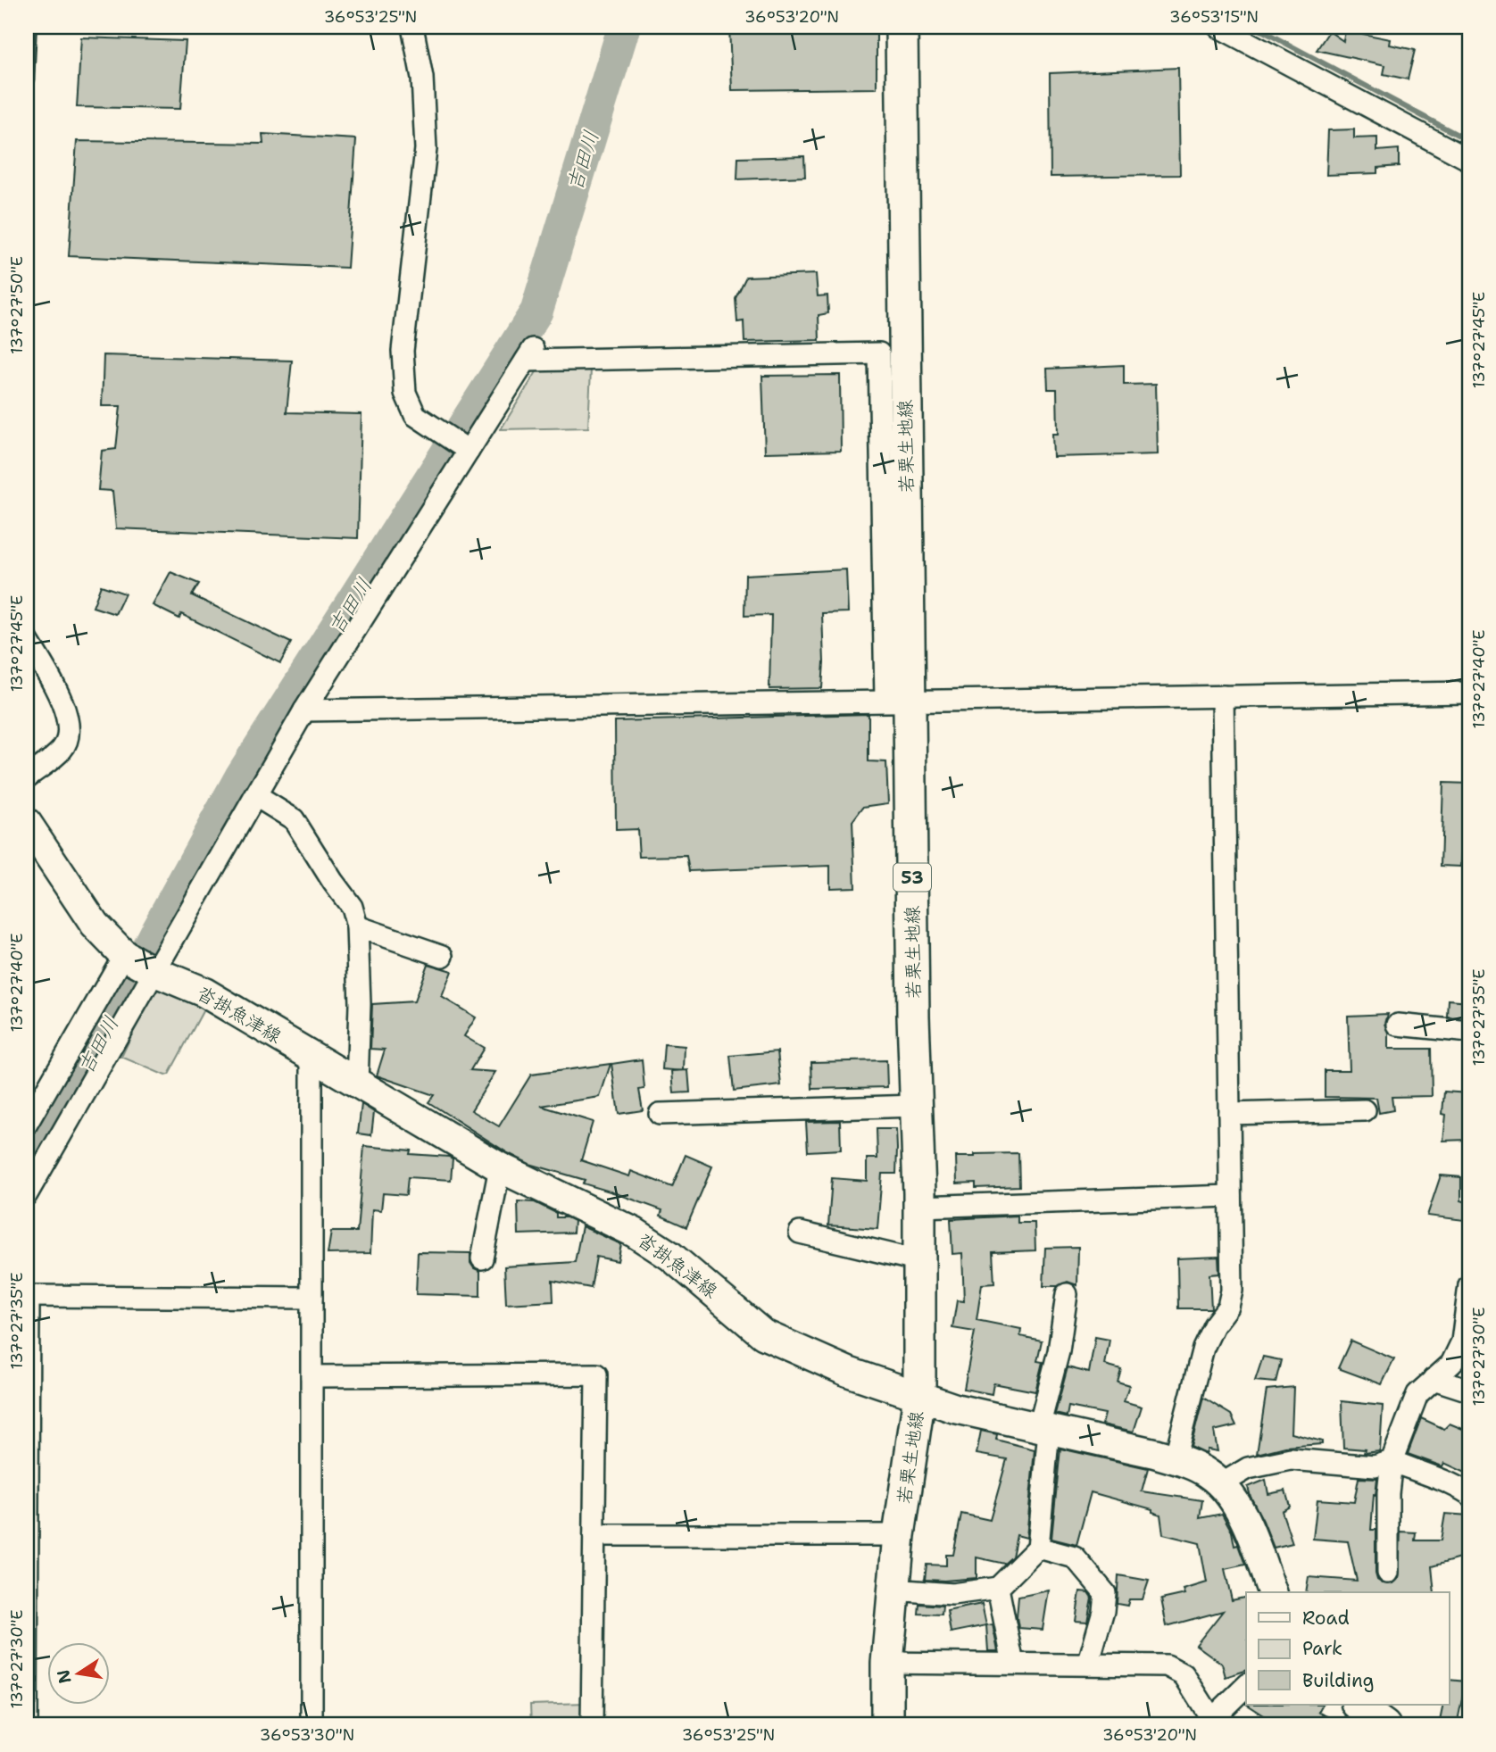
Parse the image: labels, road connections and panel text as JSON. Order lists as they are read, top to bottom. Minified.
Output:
{"streets":{"main road":["若栗生地線","53","沓掛魚津線"]},"crossings":[["若栗生地線","沓掛魚津線"]],"water":["吉田川"],"legend":["Road","Park","Building"],"north":"left","coordinates":["36°53'25\"N","36°53'20\"N","36°53'15\"N","137°27'50\"E","137°27'45\"E","137°27'40\"E","137°27'35\"E","137°27'30\"E","36°53'30\"N"]}
